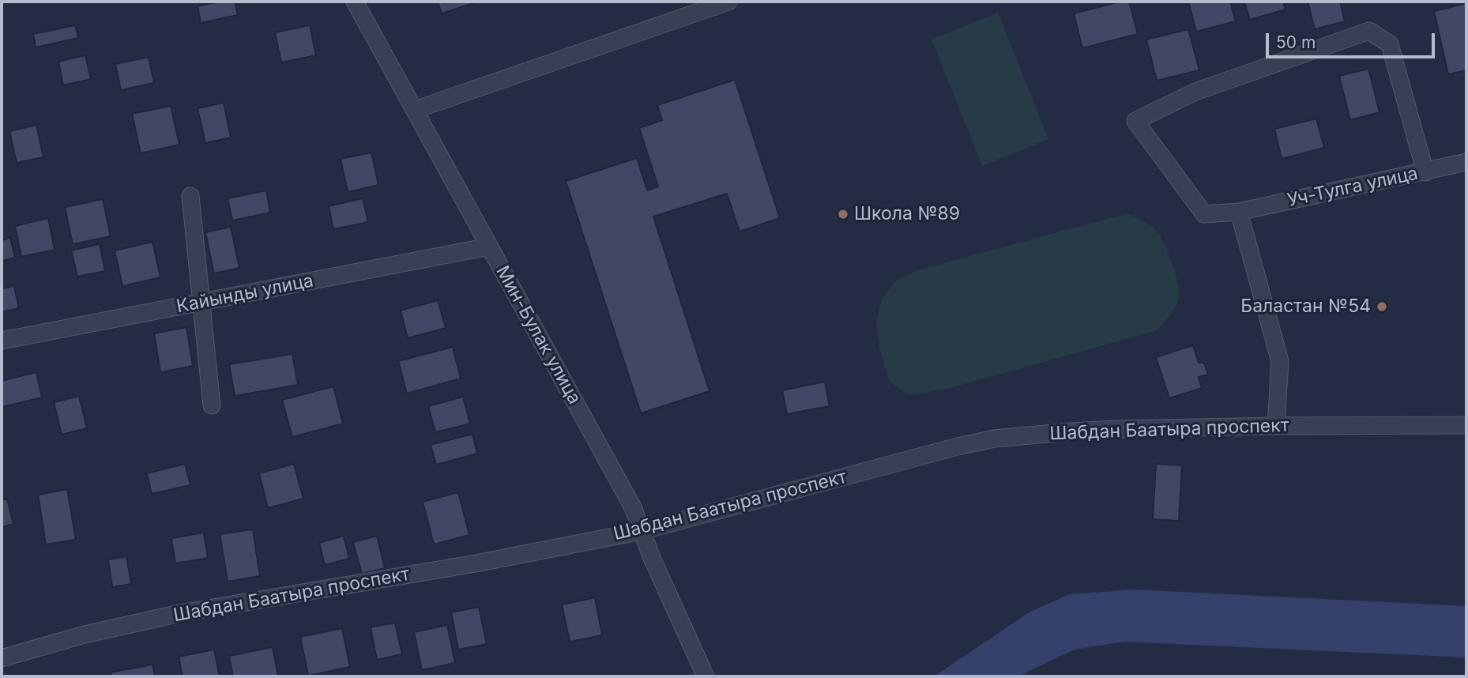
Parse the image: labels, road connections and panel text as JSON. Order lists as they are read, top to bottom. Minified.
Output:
{"streets":{"street":["Уч-Тулга улица","Кайынды улица","Мин-Булак улица","Шабдан Баатыра проспект"]},"crossings":[["Кайынды улица","Мин-Булак улица"],["Мин-Булак улица","Шабдан Баатыра проспект"]],"places":["Школа №89","Баластан №54"],"scale_bar":"50 m"}
